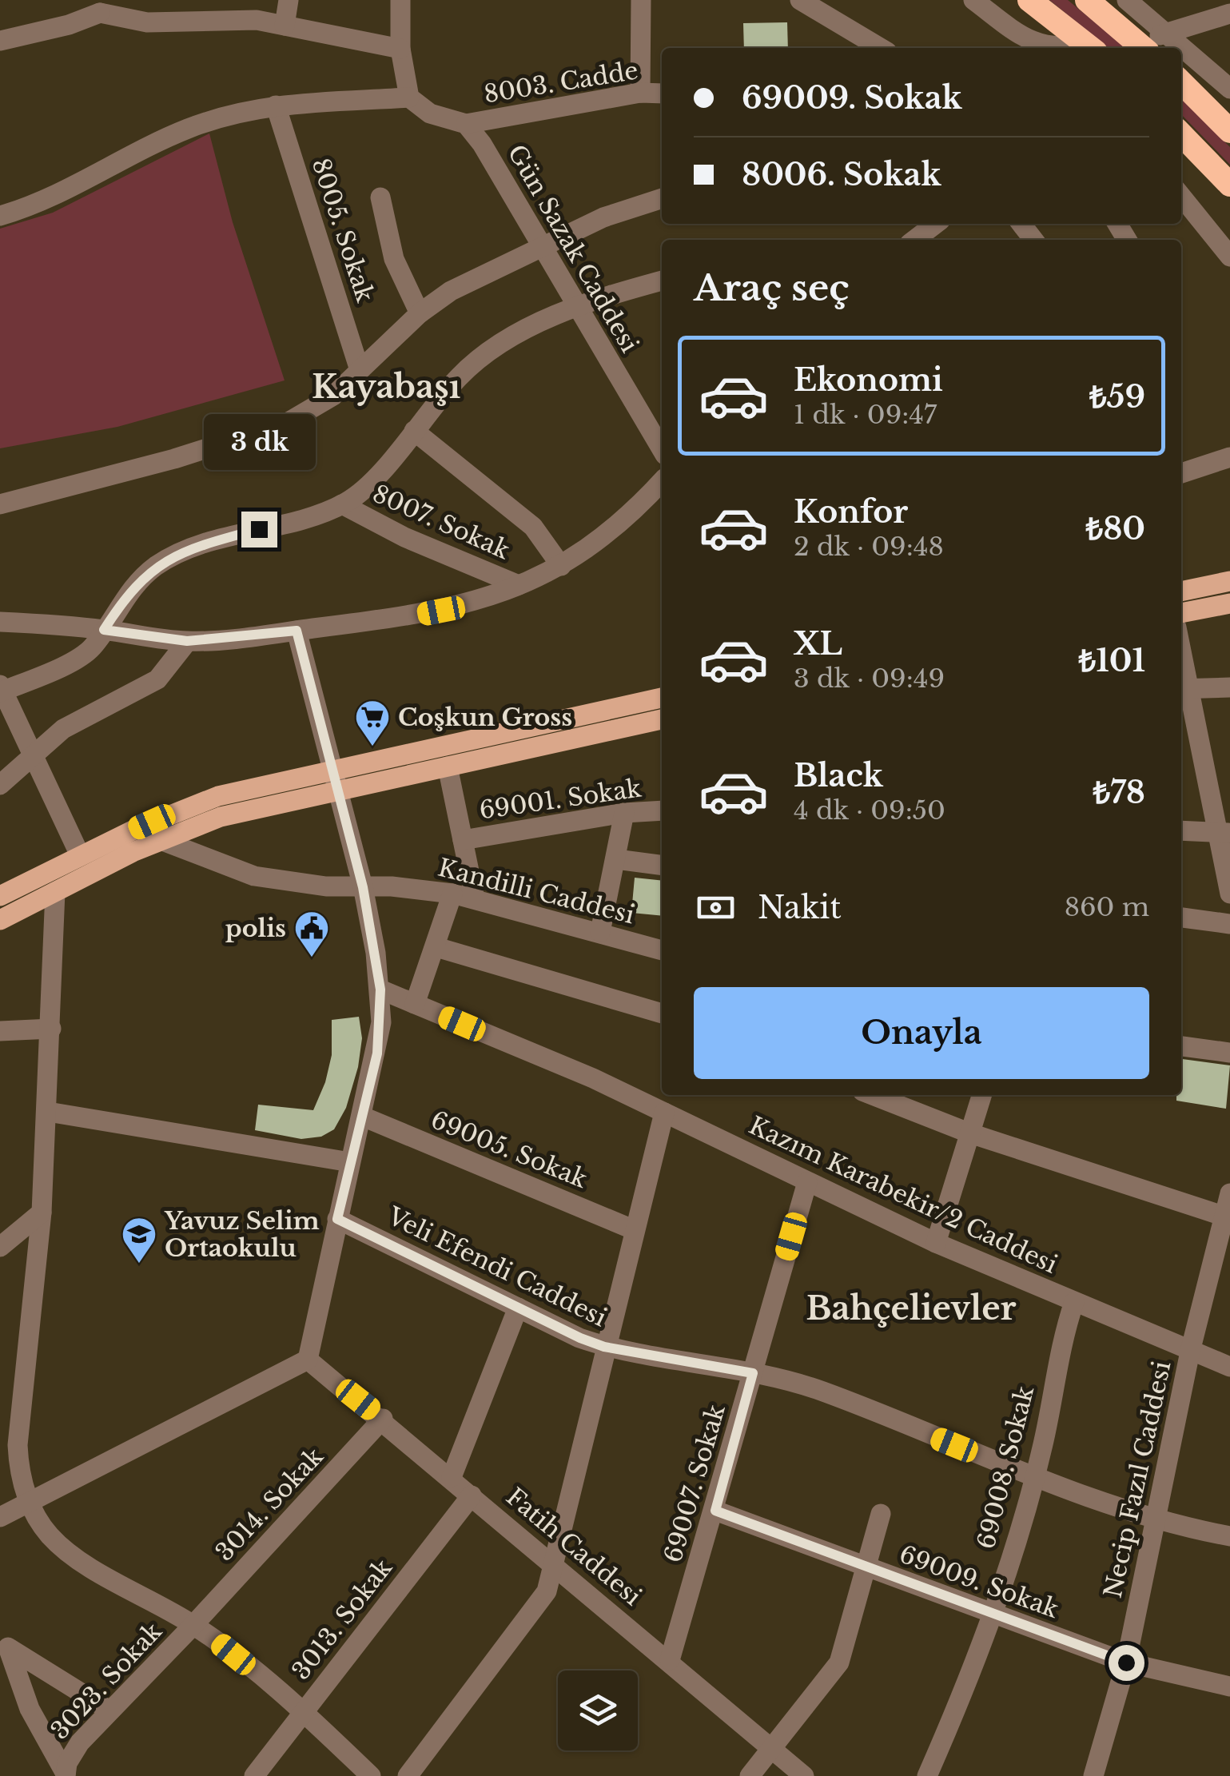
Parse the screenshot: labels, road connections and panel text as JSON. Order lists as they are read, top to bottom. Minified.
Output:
{"streets":{"street":["8003. Cadde","8005. Sokak","Gün Sazak Caddesi","8007. Sokak","69001. Sokak","Kandilli Caddesi","69005. Sokak","Kazım Karabekir/2 Caddesi","Veli Efendi Caddesi","69008. Sokak","Necip Fazıl Caddesi","69007. Sokak","3014. Sokak","Fatih Caddesi","69009. Sokak","3013. Sokak","3023. Sokak"]},"crossings":[["8003. Cadde","Gün Sazak Caddesi"],["Kazım Karabekir/2 Caddesi","69008. Sokak"],["Kazım Karabekir/2 Caddesi","Necip Fazıl Caddesi"],["Kazım Karabekir/2 Caddesi","69007. Sokak"],["Veli Efendi Caddesi","69008. Sokak"],["Veli Efendi Caddesi","Necip Fazıl Caddesi"],["Veli Efendi Caddesi","69007. Sokak"],["69008. Sokak","69009. Sokak"],["Necip Fazıl Caddesi","69009. Sokak"],["69007. Sokak","Fatih Caddesi"],["69007. Sokak","69009. Sokak"],["3014. Sokak","Fatih Caddesi"],["3014. Sokak","3023. Sokak"],["Fatih Caddesi","3013. Sokak"]],"districts":["Kayabaşı","Bahçelievler"],"places":{"supermarket":["Coşkun Gross"],"public building":["polis"],"school or university":["Yavuz Selim Ortaokulu"]},"page":{"banner":["69009. Sokak","8006. Sokak"],"heading":"Araç seç","list":[{"name":"Ekonomi","note":"1 dk · 09:47","value":"₺59"},{"name":"Konfor","note":"2 dk · 09:48","value":"₺80"},{"name":"XL","note":"3 dk · 09:49","value":"₺101"},{"name":"Black","note":"4 dk · 09:50","value":"₺78"}],"bubble":"3 dk","pay":["Nakit","860 m"],"buttons":"Onayla"}}
